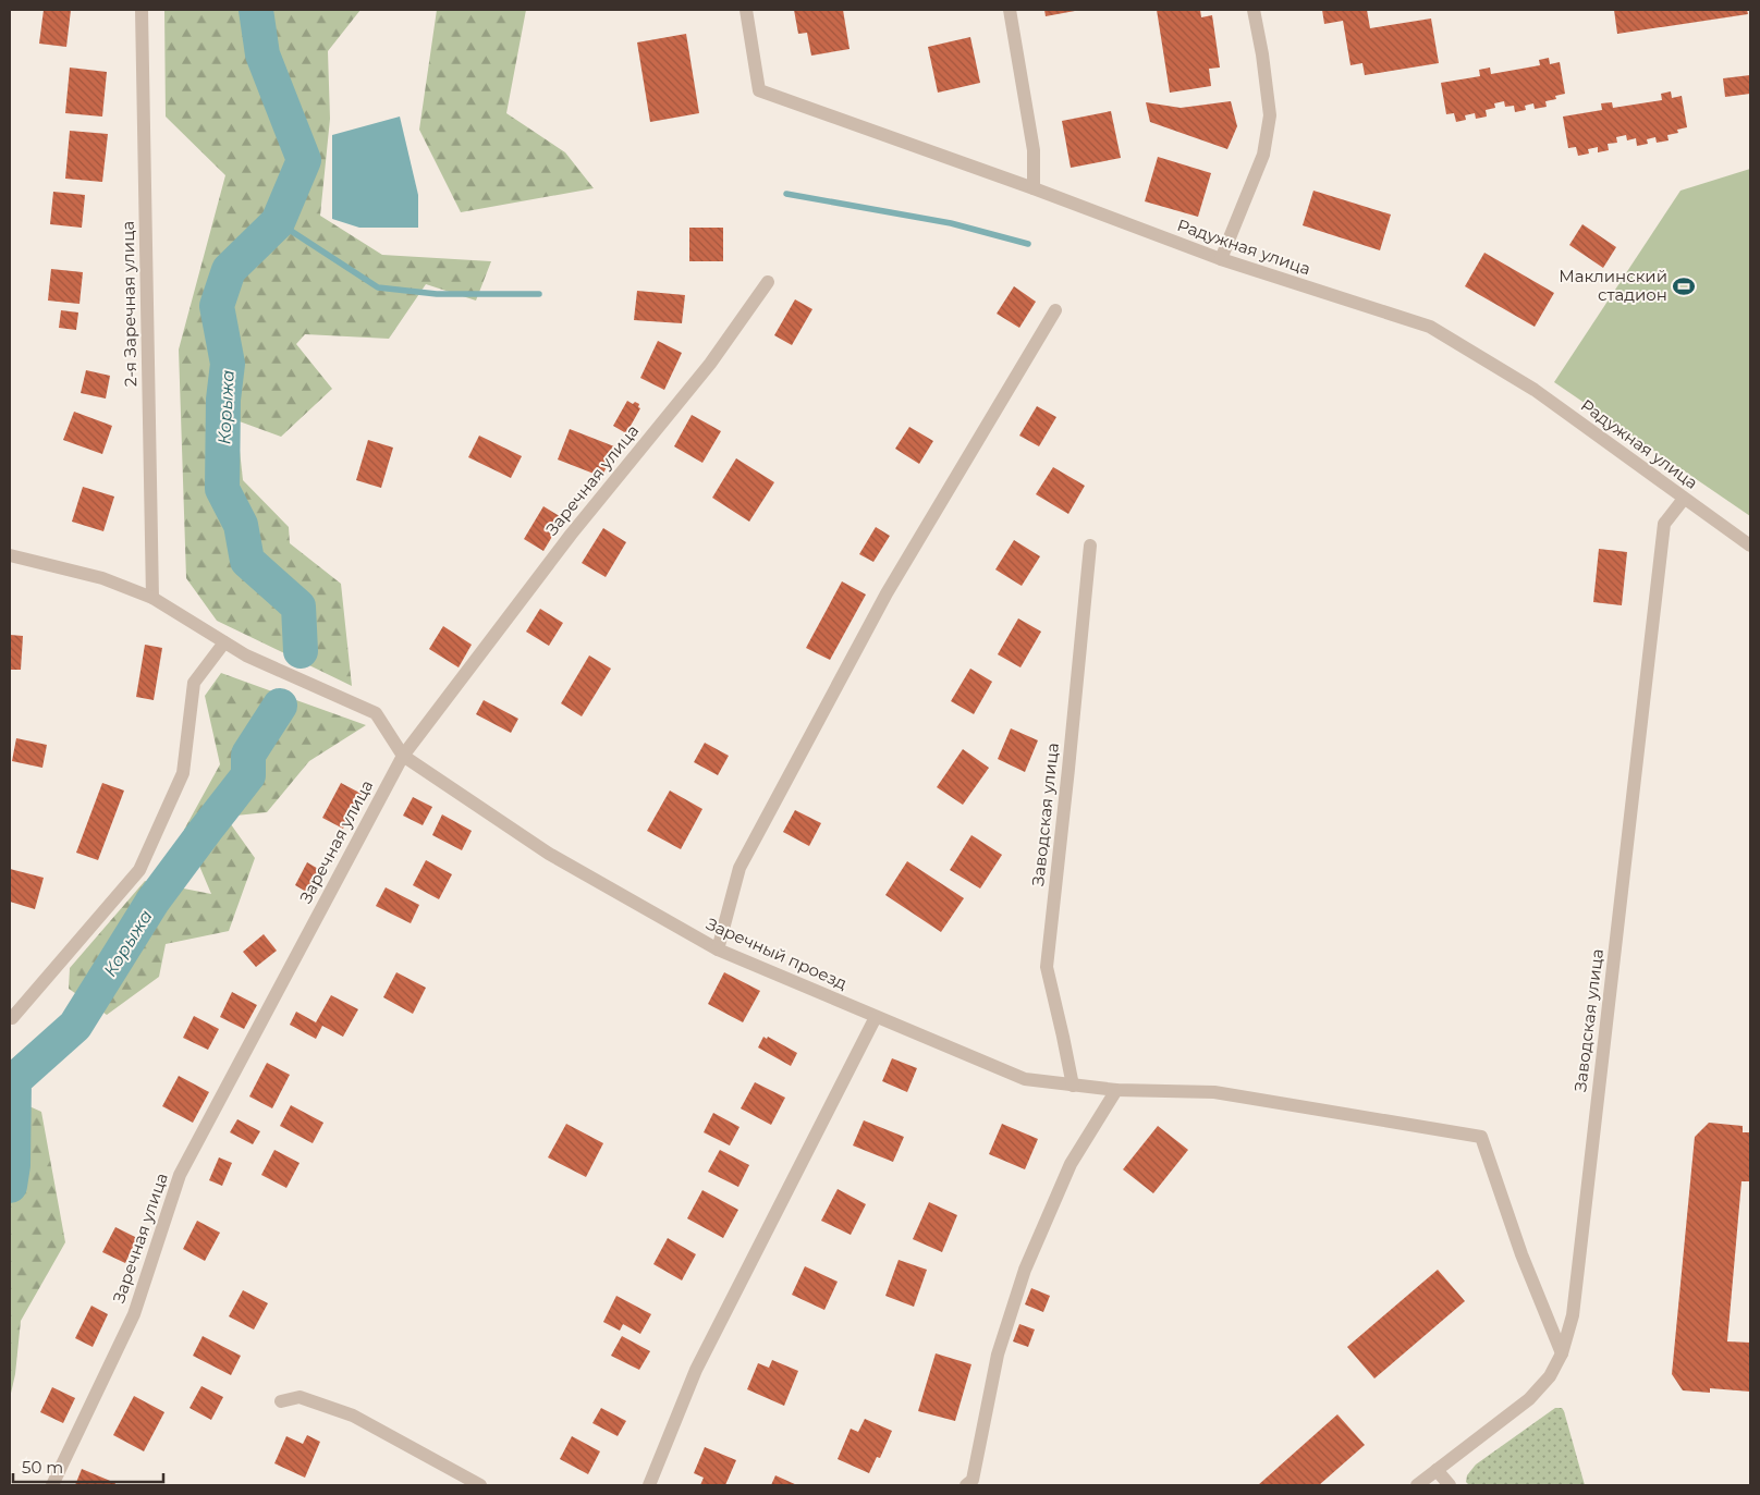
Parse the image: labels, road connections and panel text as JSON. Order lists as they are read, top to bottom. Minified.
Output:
{"streets":{"street":["Радужная улица","2-я Заречная улица","Заречная улица","Заводская улица","Заречный проезд"]},"crossings":[["Радужная улица","Заводская улица"],["Заречная улица","Заречный проезд"],["Заводская улица","Заречный проезд"]],"water":["Корыжа"],"places":{"sports":["Маклинский стадион"]},"scale_bar":"50 m"}
